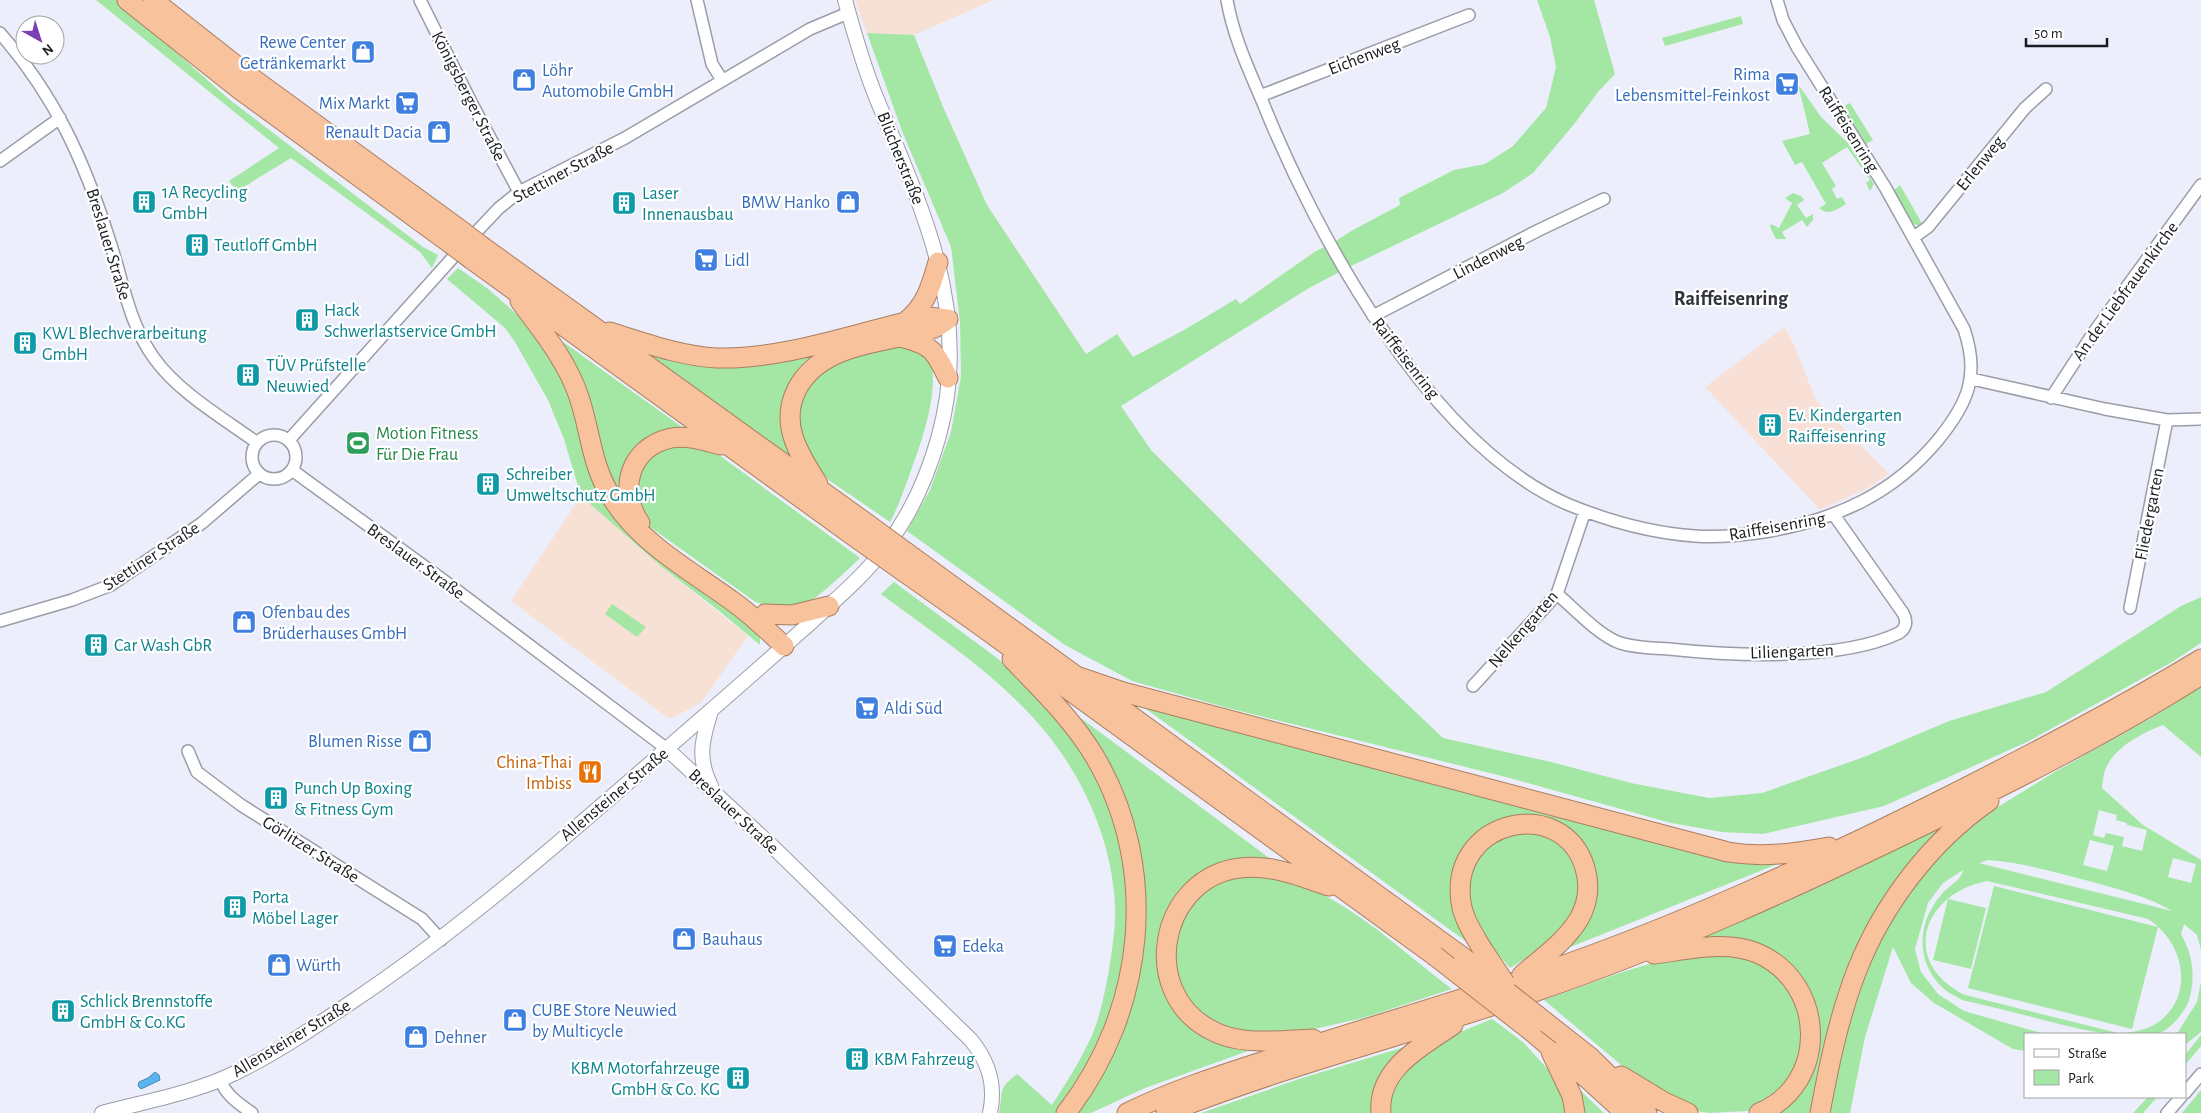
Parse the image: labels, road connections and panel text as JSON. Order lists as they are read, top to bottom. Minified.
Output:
{"streets":{"street":["Eichenweg","Königsberger Straße","Raiffeisenring","Blücherstraße","Erlenweg","Stettiner Straße","Breslauer Straße","Lindenweg","An der Liebfrauenkirche","Fliedergarten","Nelkengarten","Liliengarten","Allensteiner Straße","Görlitzer Straße"]},"crossings":[["Eichenweg","Raiffeisenring"],["Königsberger Straße","Stettiner Straße"],["Raiffeisenring","Erlenweg"],["Raiffeisenring","Lindenweg"],["Raiffeisenring","Nelkengarten"],["Raiffeisenring","Liliengarten"],["Blücherstraße","Stettiner Straße"],["Blücherstraße","Allensteiner Straße"],["Stettiner Straße","Breslauer Straße"],["Breslauer Straße","Allensteiner Straße"],["Nelkengarten","Liliengarten"],["Allensteiner Straße","Görlitzer Straße"]],"districts":["Raiffeisenring"],"places":{"shop":["Rewe Center Getränkemarkt","Löhr Automobile GmbH","Renault Dacia","BMW Hanko","Ofenbau des Brüderhauses GmbH","Blumen Risse","Bauhaus","Würth","CUBE Store Neuwied by Multicycle","Dehner"],"supermarket":["Rima Lebensmittel-Feinkost","Mix Markt","Lidl","Aldi Süd","Edeka"],"building":["1A Recycling GmbH","Laser Innenausbau","Teutloff GmbH","Hack Schwerlastservice GmbH","KWL Blechverarbeitung GmbH","TÜV Prüfstelle Neuwied","Ev. Kindergarten Raiffeisenring","Schreiber Umweltschutz GmbH","Car Wash GbR","Punch Up Boxing & Fitness Gym","Porta Möbel Lager","Schlick Brennstoffe GmbH & Co.KG","KBM Fahrzeug","KBM Motorfahrzeuge GmbH & Co. KG"],"sports":["Motion Fitness Für Die Frau"],"restaurant":["China-Thai Imbiss"]},"legend":["Straße","Park"],"scale_bar":"50 m","north":"bottom right"}
